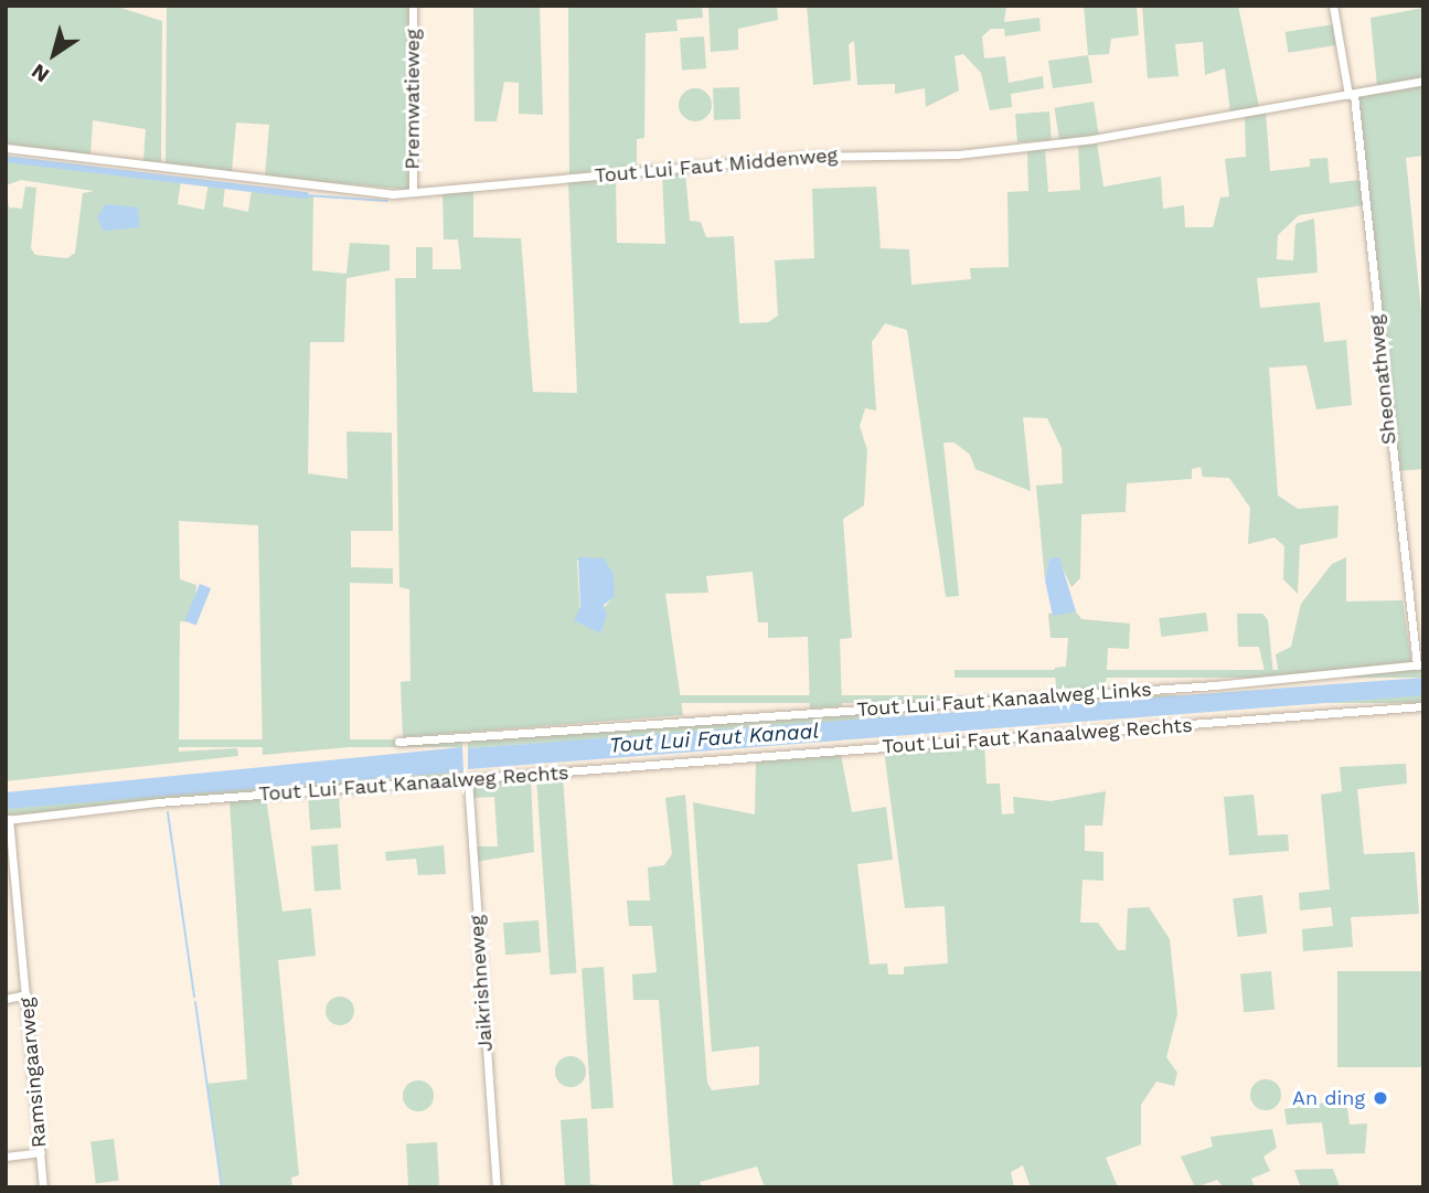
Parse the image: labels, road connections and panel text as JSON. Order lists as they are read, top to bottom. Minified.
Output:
{"streets":{"street":["Premwatieweg","Tout Lui Faut Middenweg","Sheonathweg","Tout Lui Faut Kanaalweg Links","Tout Lui Faut Kanaalweg Rechts","Jaikrishneweg","Ramsingaarweg"]},"crossings":[["Premwatieweg","Tout Lui Faut Middenweg"],["Tout Lui Faut Middenweg","Sheonathweg"],["Sheonathweg","Tout Lui Faut Kanaalweg Links"],["Tout Lui Faut Kanaalweg Rechts","Jaikrishneweg"],["Tout Lui Faut Kanaalweg Rechts","Ramsingaarweg"]],"water":["Tout Lui Faut Kanaal"],"places":["An ding"],"north":"bottom left"}
